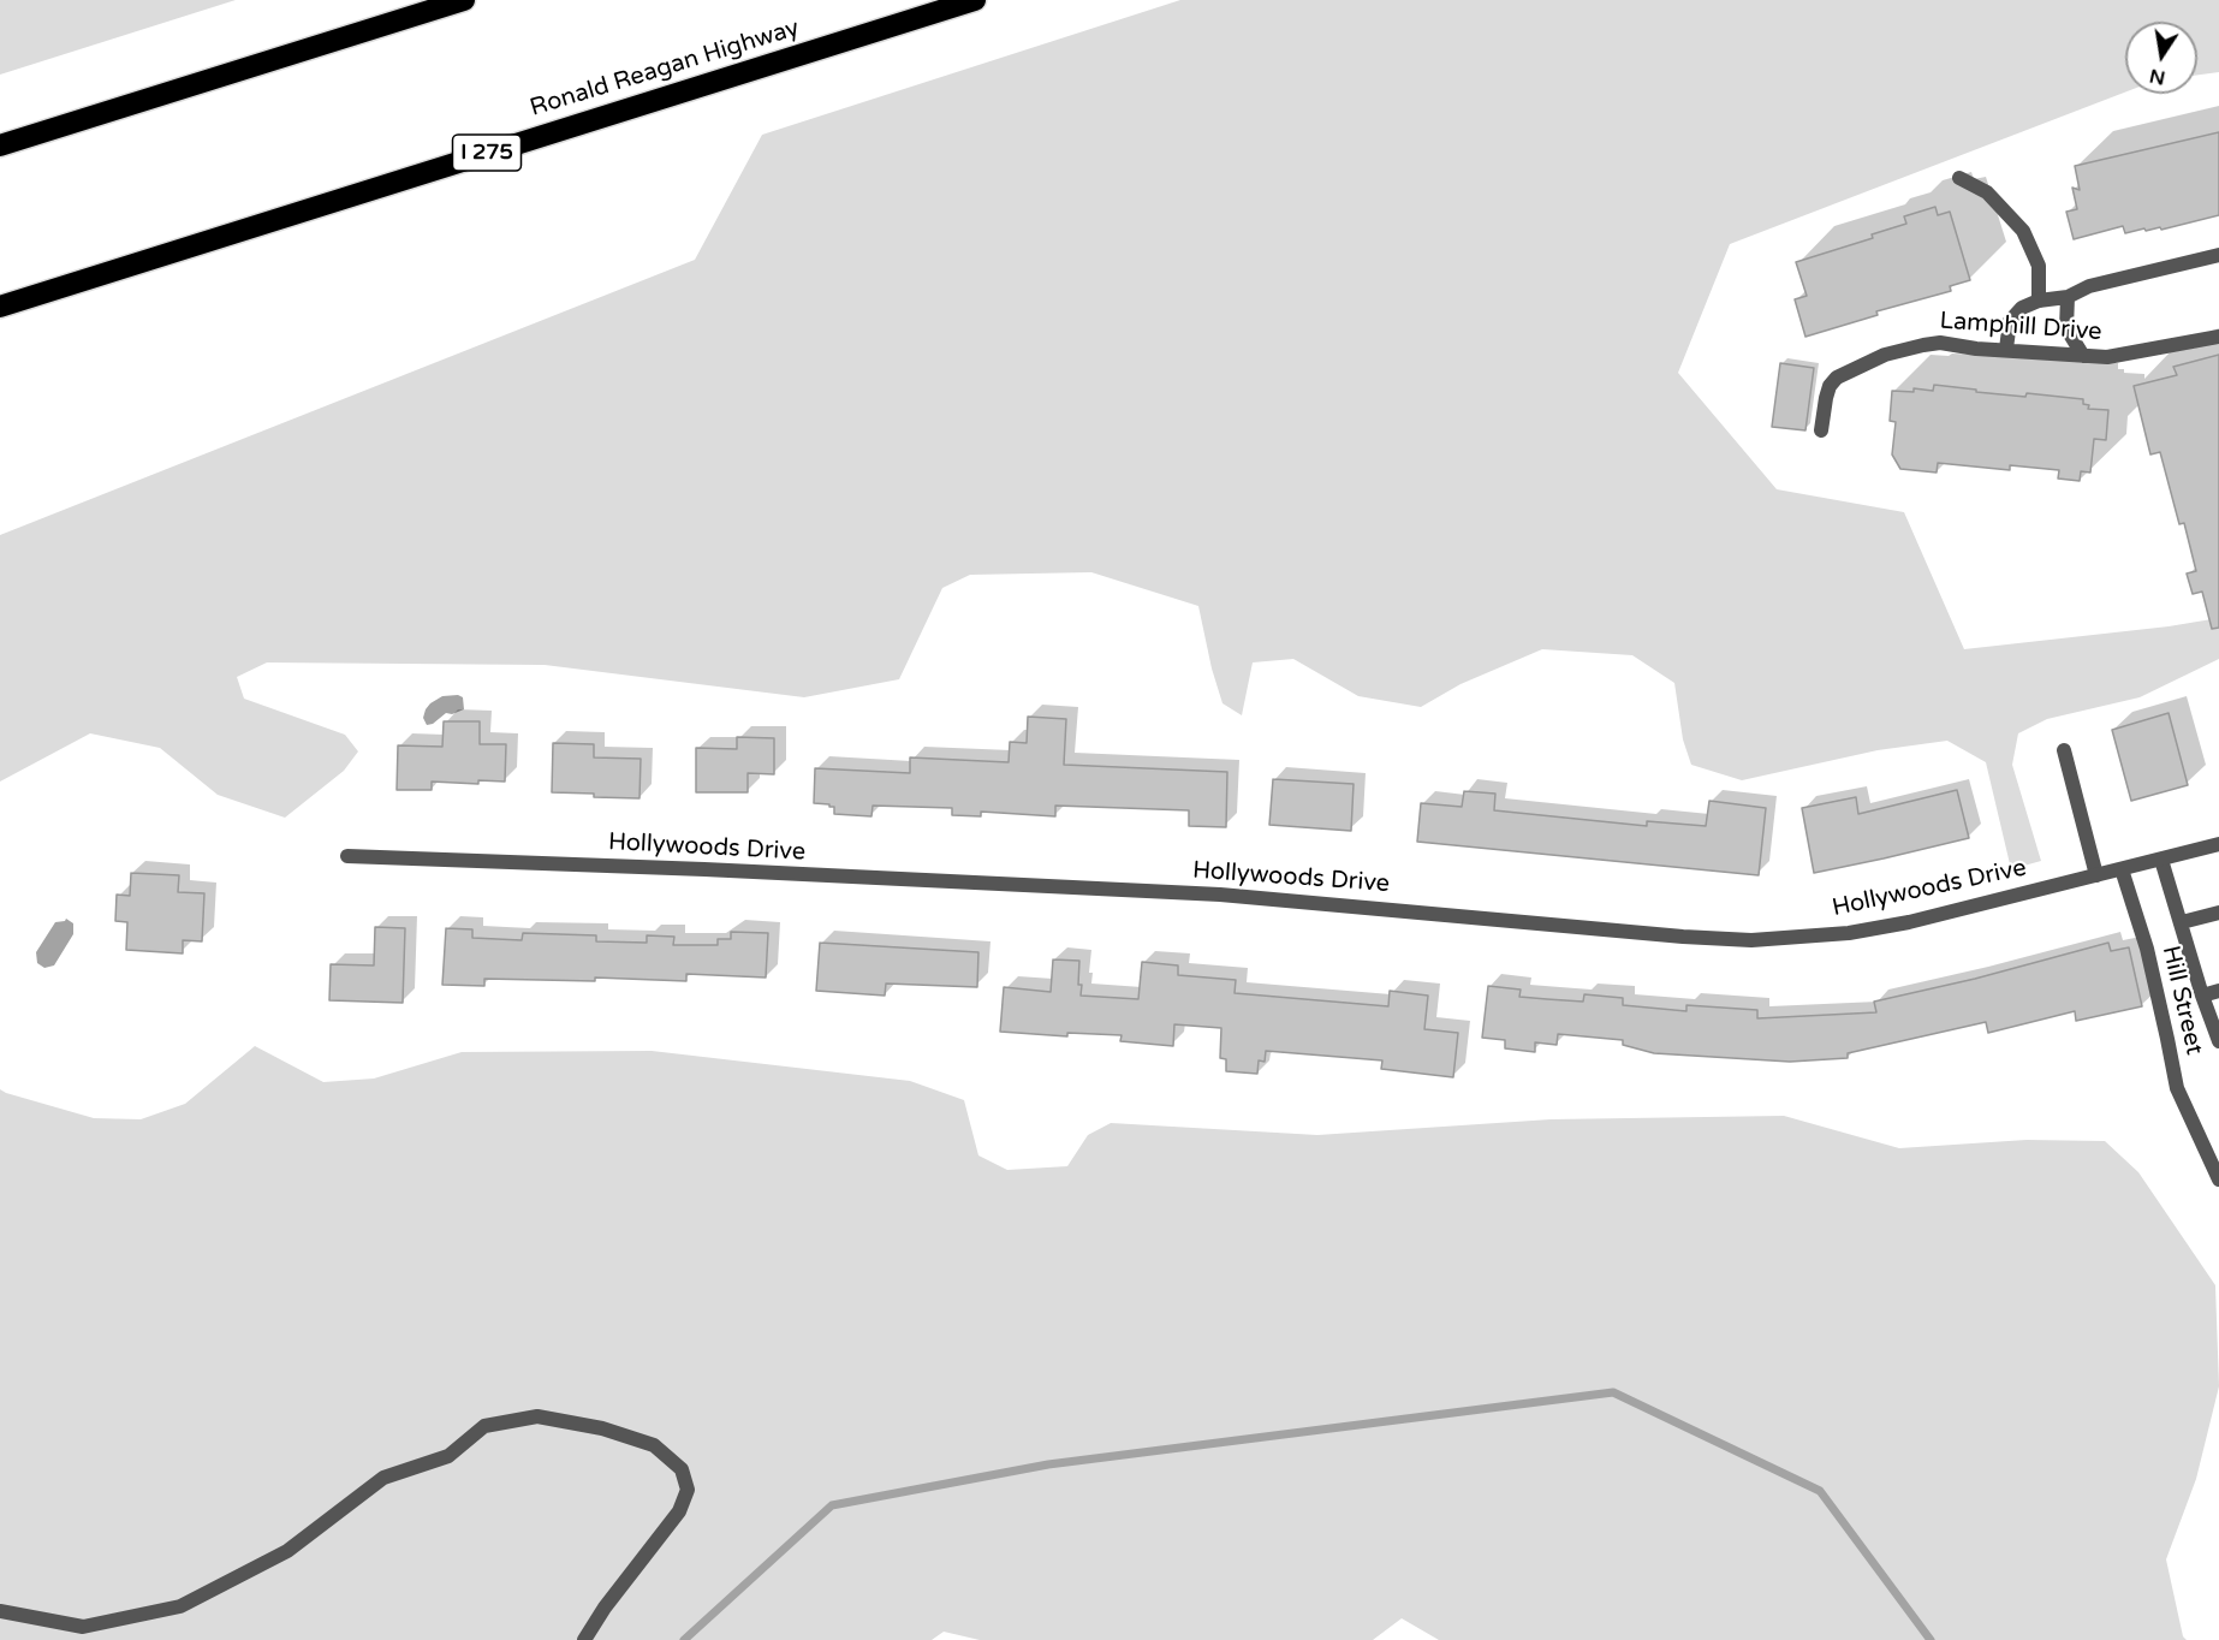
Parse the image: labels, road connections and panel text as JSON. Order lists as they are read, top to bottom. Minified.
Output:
{"streets":{"highway":["Ronald Reagan Highway","I 275"],"street":["Lamphill Drive","Hollywoods Drive","Hill Street"]},"crossings":[["Hollywoods Drive","Hill Street"]],"north":"bottom"}
